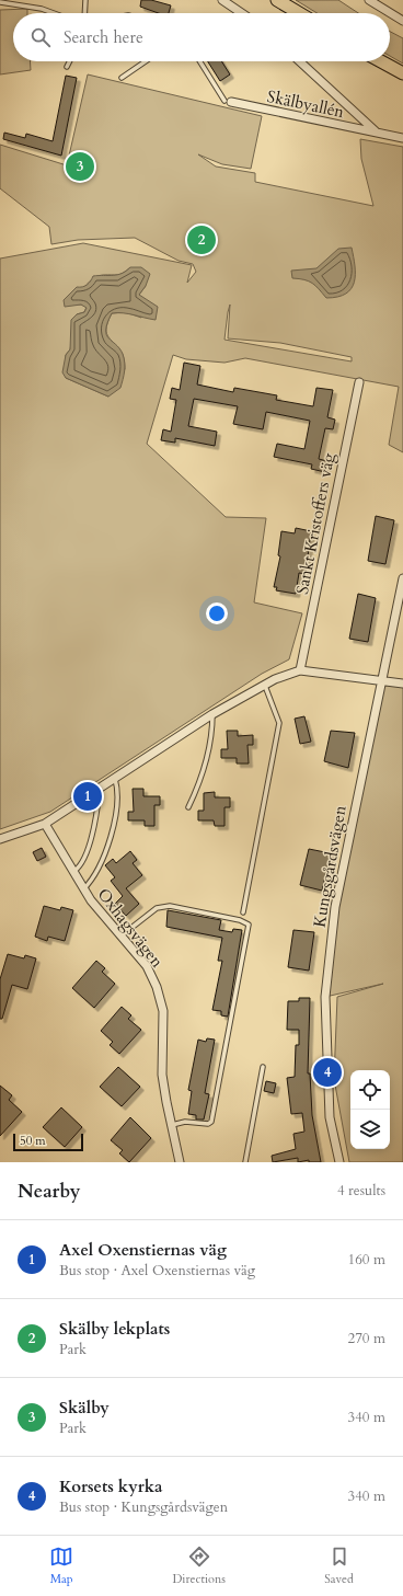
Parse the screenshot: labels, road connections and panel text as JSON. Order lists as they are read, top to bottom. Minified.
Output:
{"streets":{"street":["Skälbyallén","Sankt Kristoffers väg","Kungsgårdsvägen","Oxhagsvägen"]},"scale_bar":"50 m","page":{"search":"Search here","pins":["3","2","1","4"],"scale":"50 m","heading":["Nearby","4 results"],"list":[{"mark":"1","name":"Axel Oxenstiernas väg","note":"Bus stop · Axel Oxenstiernas väg","value":"160 m"},{"mark":"2","name":"Skälby lekplats","note":"Park","value":"270 m"},{"mark":"3","name":"Skälby","note":"Park","value":"340 m"},{"mark":"4","name":"Korsets kyrka","note":"Bus stop · Kungsgårdsvägen","value":"340 m"}],"nav":["Map","Directions","Saved"]}}
